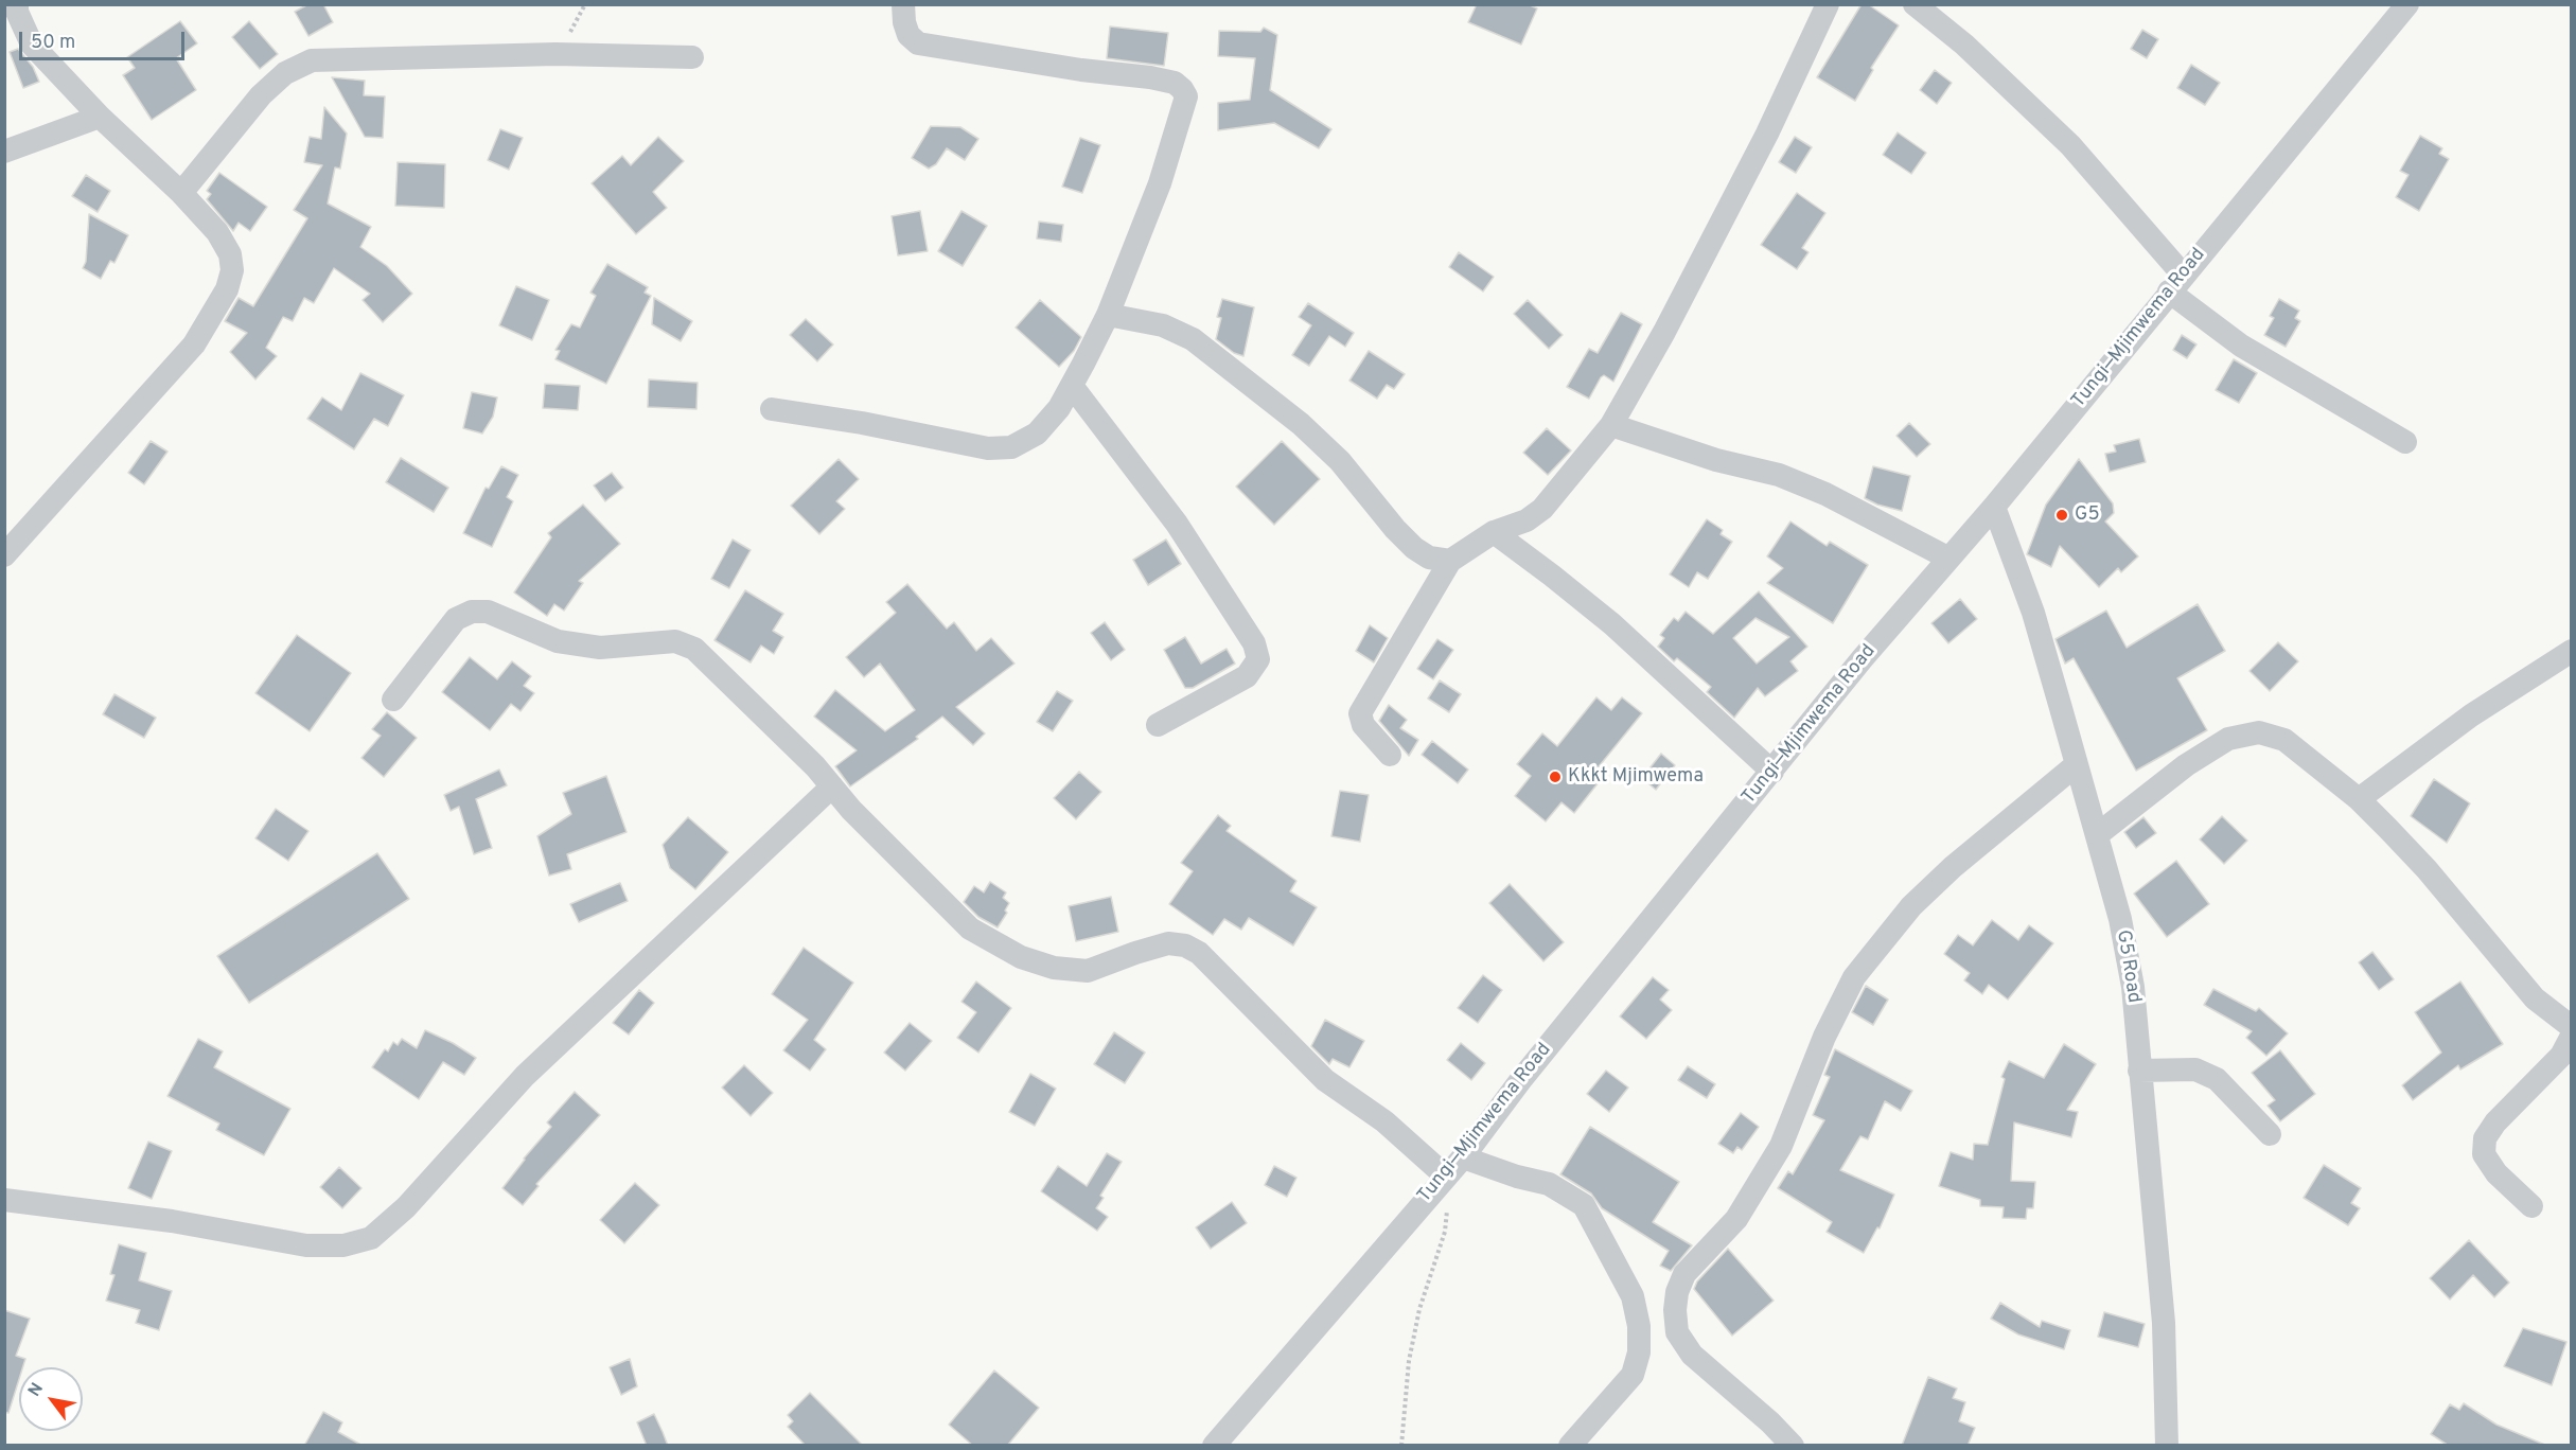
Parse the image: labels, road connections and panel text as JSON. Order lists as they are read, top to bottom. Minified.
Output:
{"streets":{"street":["Tungi—Mjimwema Road","G5 Road"]},"crossings":[["Tungi—Mjimwema Road","G5 Road"]],"places":["G5","Kkkt Mjimwema"],"scale_bar":"50 m","north":"top left"}
